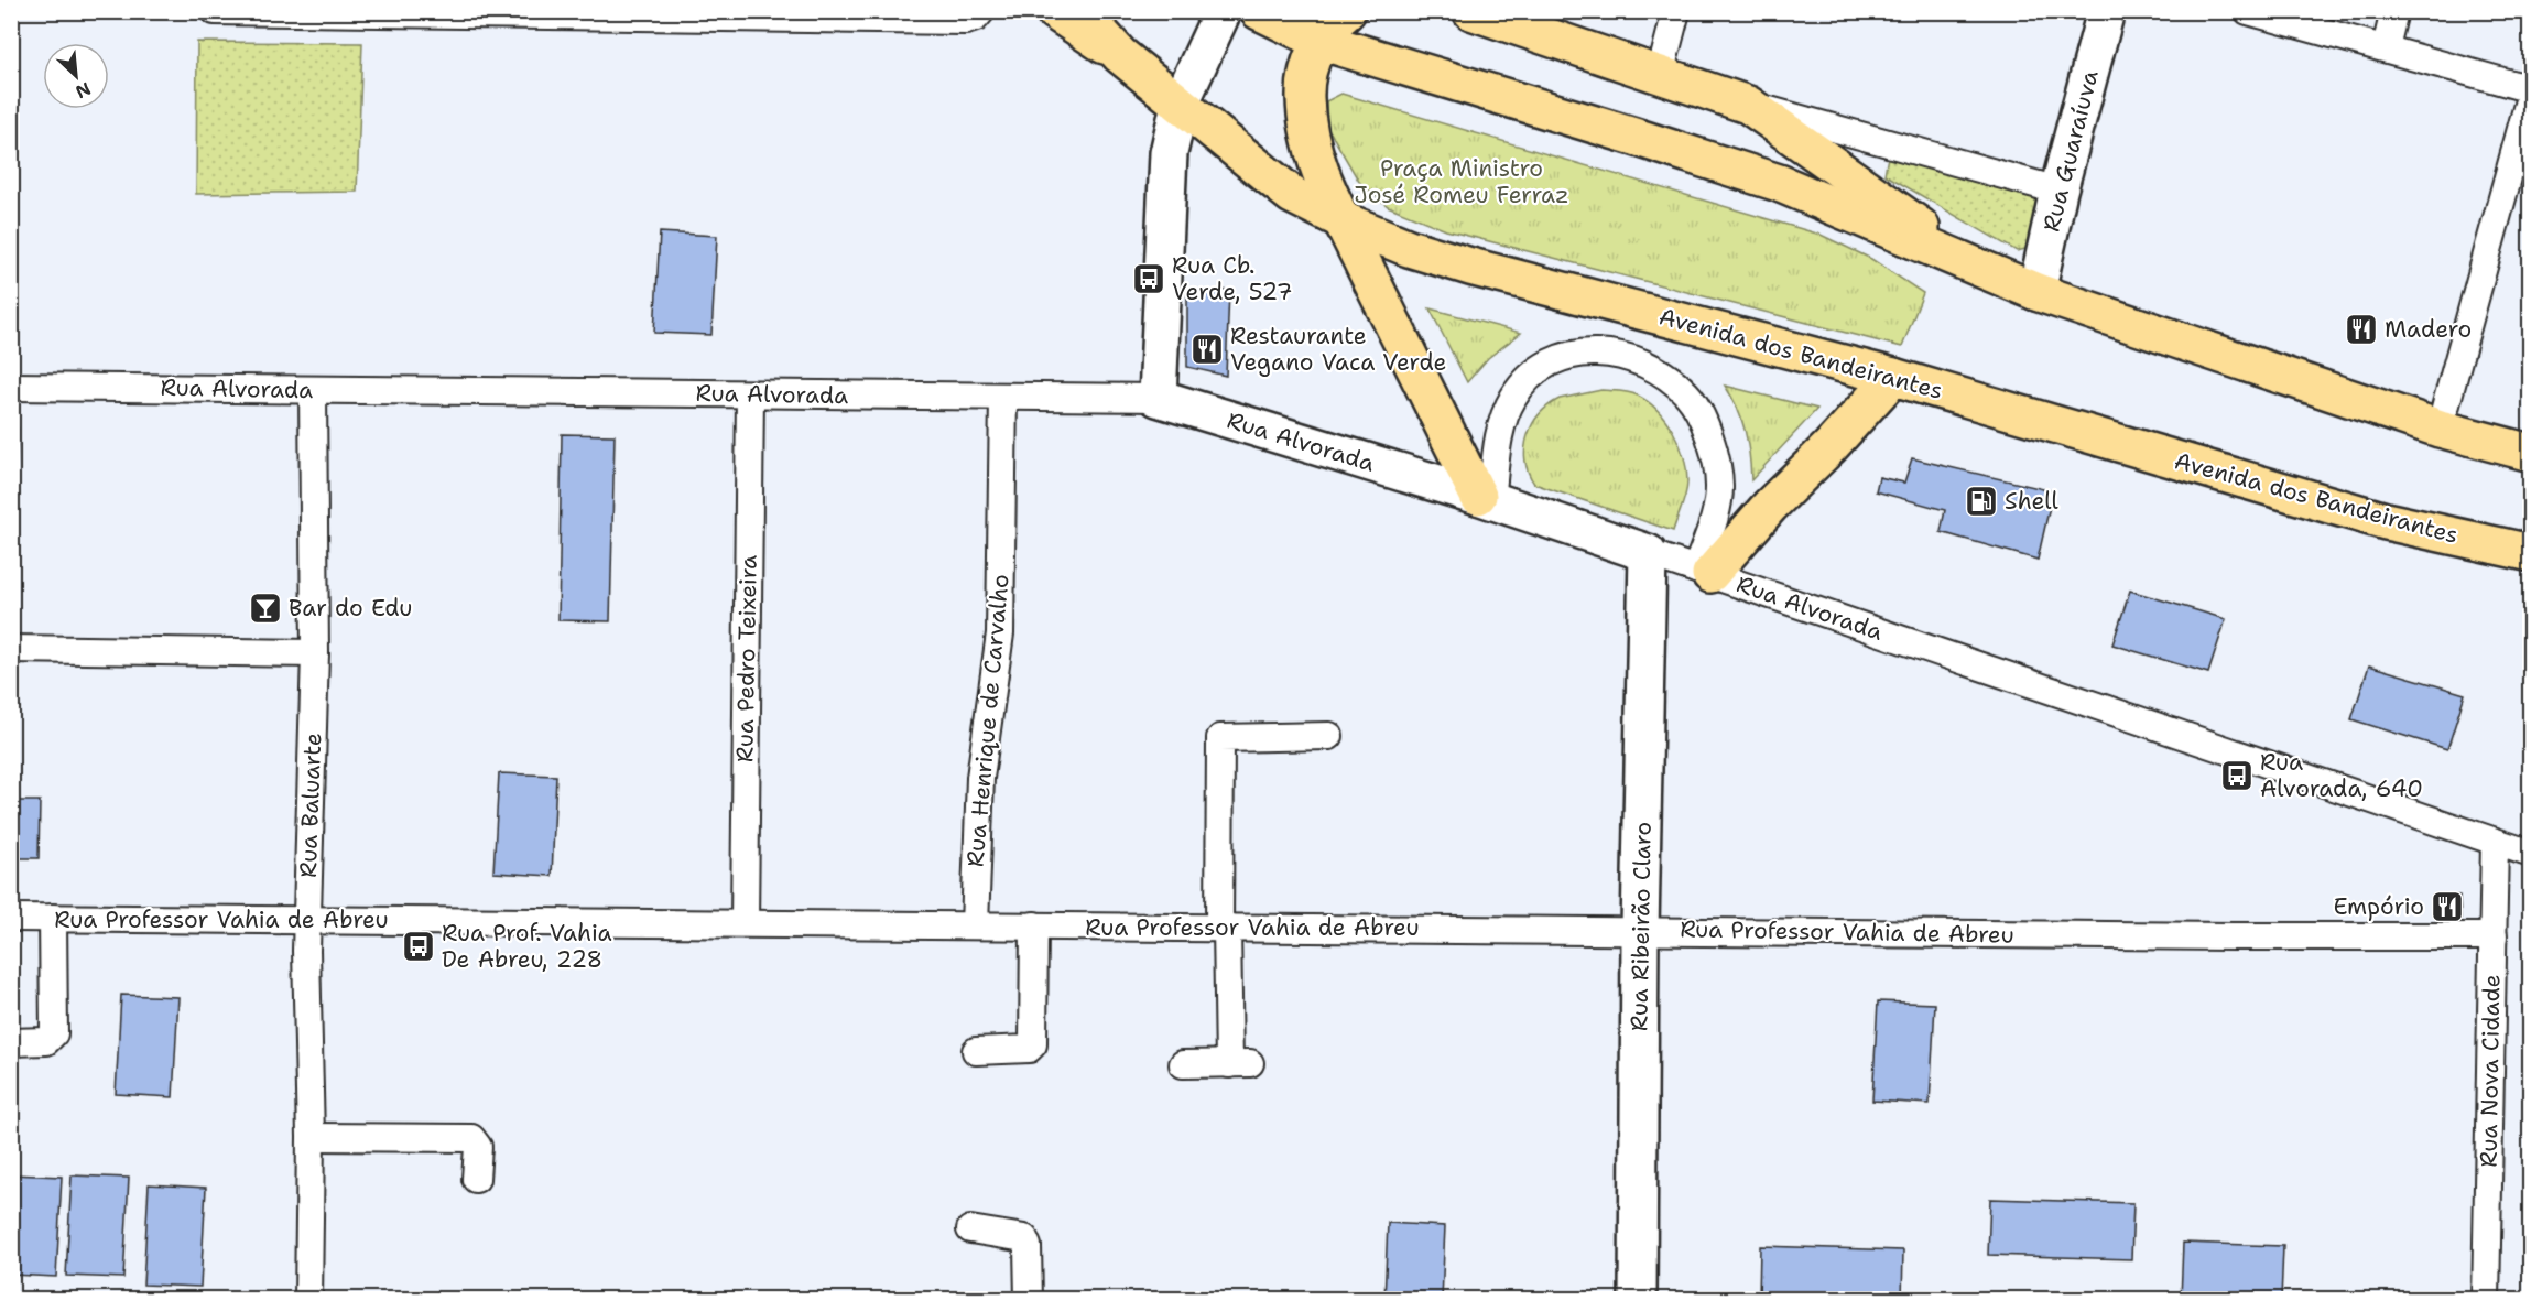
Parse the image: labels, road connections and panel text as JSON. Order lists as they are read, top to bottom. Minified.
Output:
{"streets":{"main road":["Avenida dos Bandeirantes"],"street":["Rua Guaraíuva","Rua Alvorada","Rua Pedro Teixeira","Rua Henrique de Carvalho","Rua Baluarte","Rua Professor Vahia de Abreu","Rua Ribeirão Claro","Rua Nova Cidade"]},"crossings":[["Rua Alvorada","Rua Pedro Teixeira"],["Rua Alvorada","Rua Henrique de Carvalho"],["Rua Alvorada","Rua Baluarte"],["Rua Alvorada","Rua Ribeirão Claro"],["Rua Alvorada","Rua Nova Cidade"],["Rua Pedro Teixeira","Rua Professor Vahia de Abreu"],["Rua Henrique de Carvalho","Rua Professor Vahia de Abreu"],["Rua Baluarte","Rua Professor Vahia de Abreu"],["Rua Professor Vahia de Abreu","Rua Ribeirão Claro"],["Rua Professor Vahia de Abreu","Rua Nova Cidade"]],"parks":["Praça Ministro José Romeu Ferraz"],"places":{"bus stop":["Rua Cb. Verde, 527","Rua Alvorada, 640","Rua Prof. Vahia De Abreu, 228"],"restaurant":["Madero","Restaurante Vegano Vaca Verde","Empório"],"fuel station":["Shell"],"bar":["Bar do Edu"]},"north":"bottom right"}
